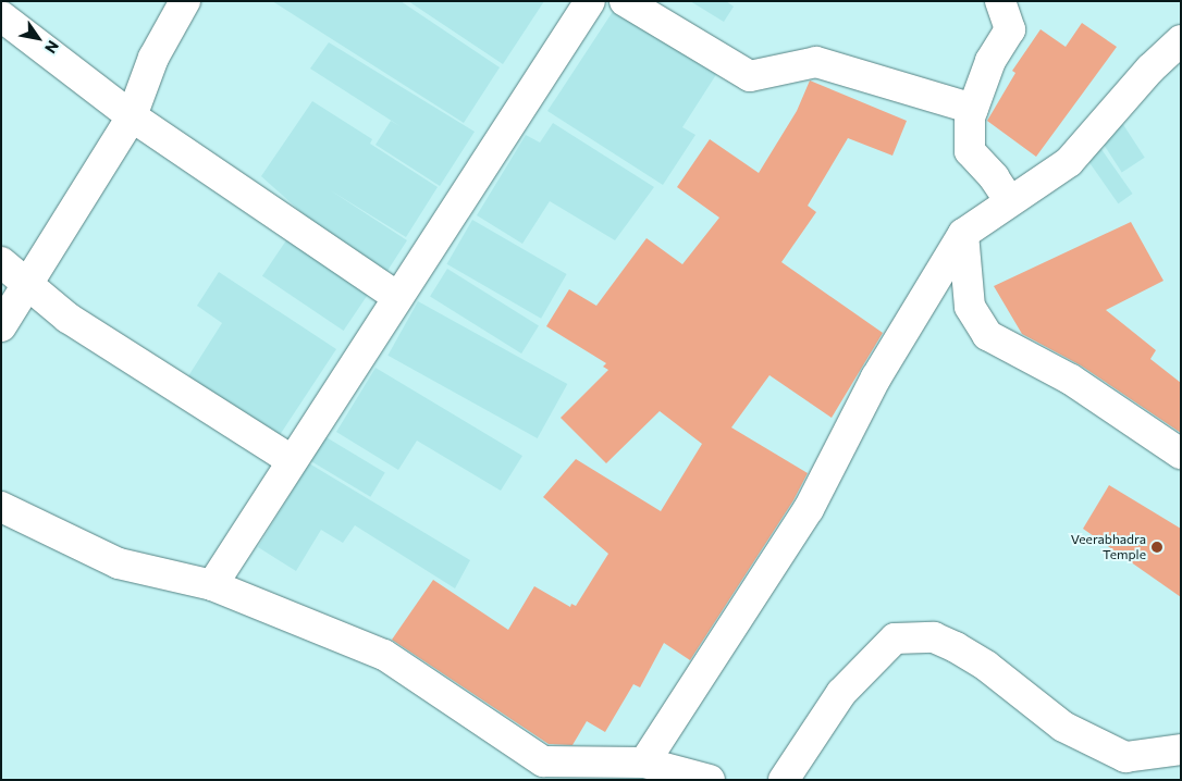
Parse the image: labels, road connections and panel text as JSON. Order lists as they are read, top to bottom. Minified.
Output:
{"places":["Veerabhadra Temple"],"north":"bottom right"}
